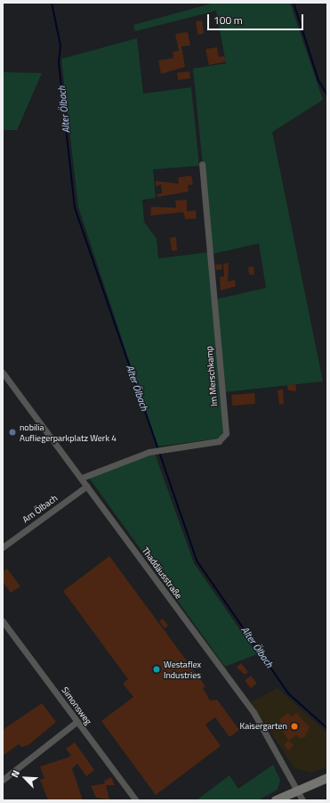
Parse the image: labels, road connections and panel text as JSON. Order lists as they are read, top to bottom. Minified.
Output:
{"streets":{"street":["Im Merschkamp","Am Ölbach","Thaddäusstraße","Simonsweg"]},"crossings":[["Im Merschkamp","Thaddäusstraße"],["Am Ölbach","Thaddäusstraße"]],"water":["Alter Ölbach"],"places":["nobilia Aufliegerparkplatz Werk 4","Westaflex Industries","Kaisergarten"],"scale_bar":"100 m","north":"top left"}
